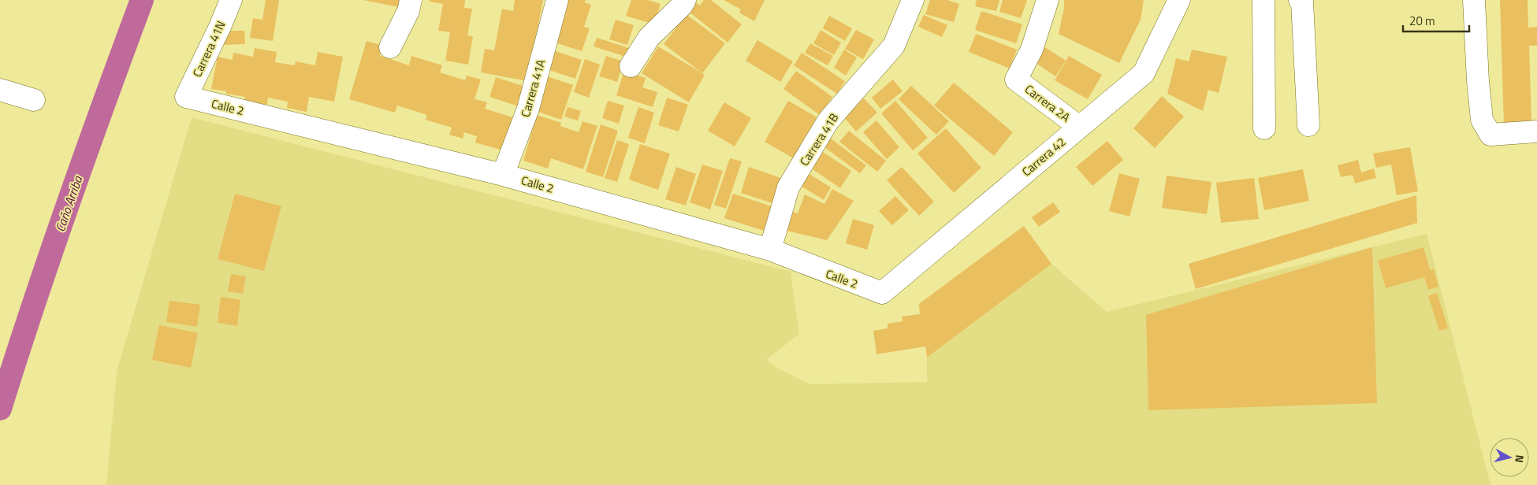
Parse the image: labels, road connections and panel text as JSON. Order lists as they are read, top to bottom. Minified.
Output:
{"streets":{"street":["Carrera 41N","Carrera 41A","Carrera 2A","Calle 2","Carrera 41B","Carrera 42"]},"crossings":[["Carrera 41N","Calle 2"],["Carrera 41A","Calle 2"],["Carrera 2A","Carrera 42"],["Calle 2","Carrera 41B"],["Calle 2","Carrera 42"]],"water":["Caño Arriba"],"scale_bar":"20 m","north":"right"}
